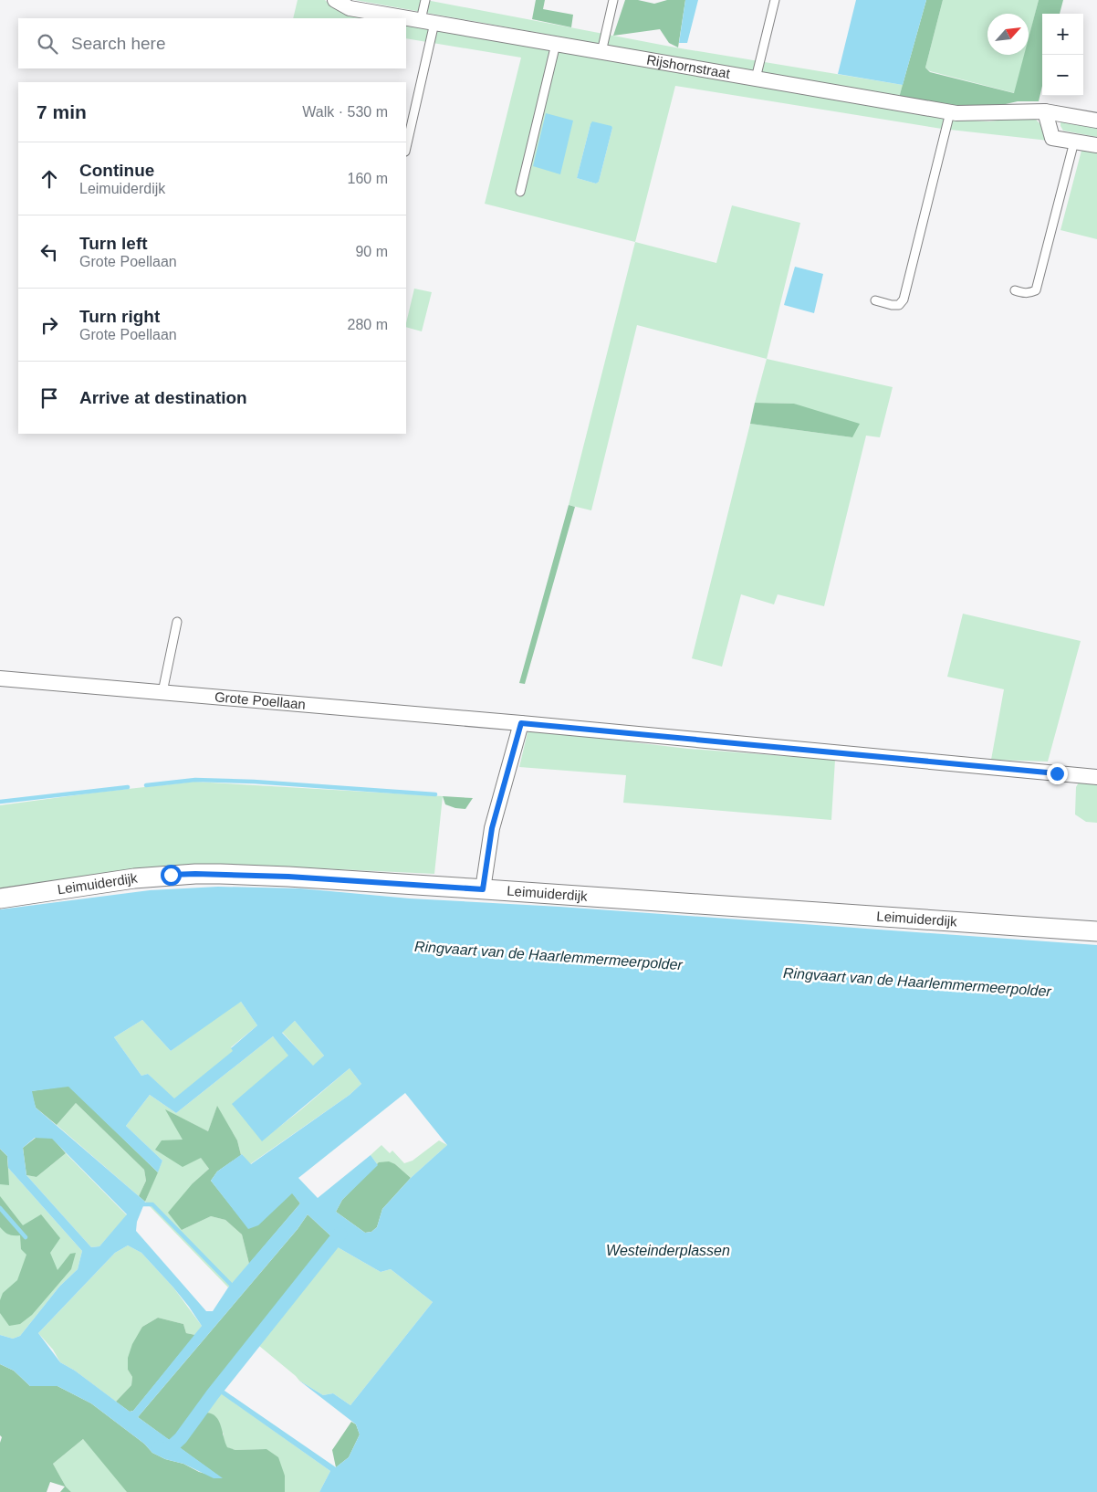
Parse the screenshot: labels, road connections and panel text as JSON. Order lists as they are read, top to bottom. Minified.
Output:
{"streets":{"street":["Rijshornstraat","Grote Poellaan","Leimuiderdijk"]},"water":["Ringvaart van de Haarlemmermeerpolder","Westeinderplassen"],"north":"top right","page":{"map_buttons":["+","−"],"search":"Search here","heading":["7 min","Walk · 530 m"],"list":[["Continue","Leimuiderdijk","160 m"],["Turn left","Grote Poellaan","90 m"],["Turn right","Grote Poellaan","280 m"],"Arrive at destination"]}}
